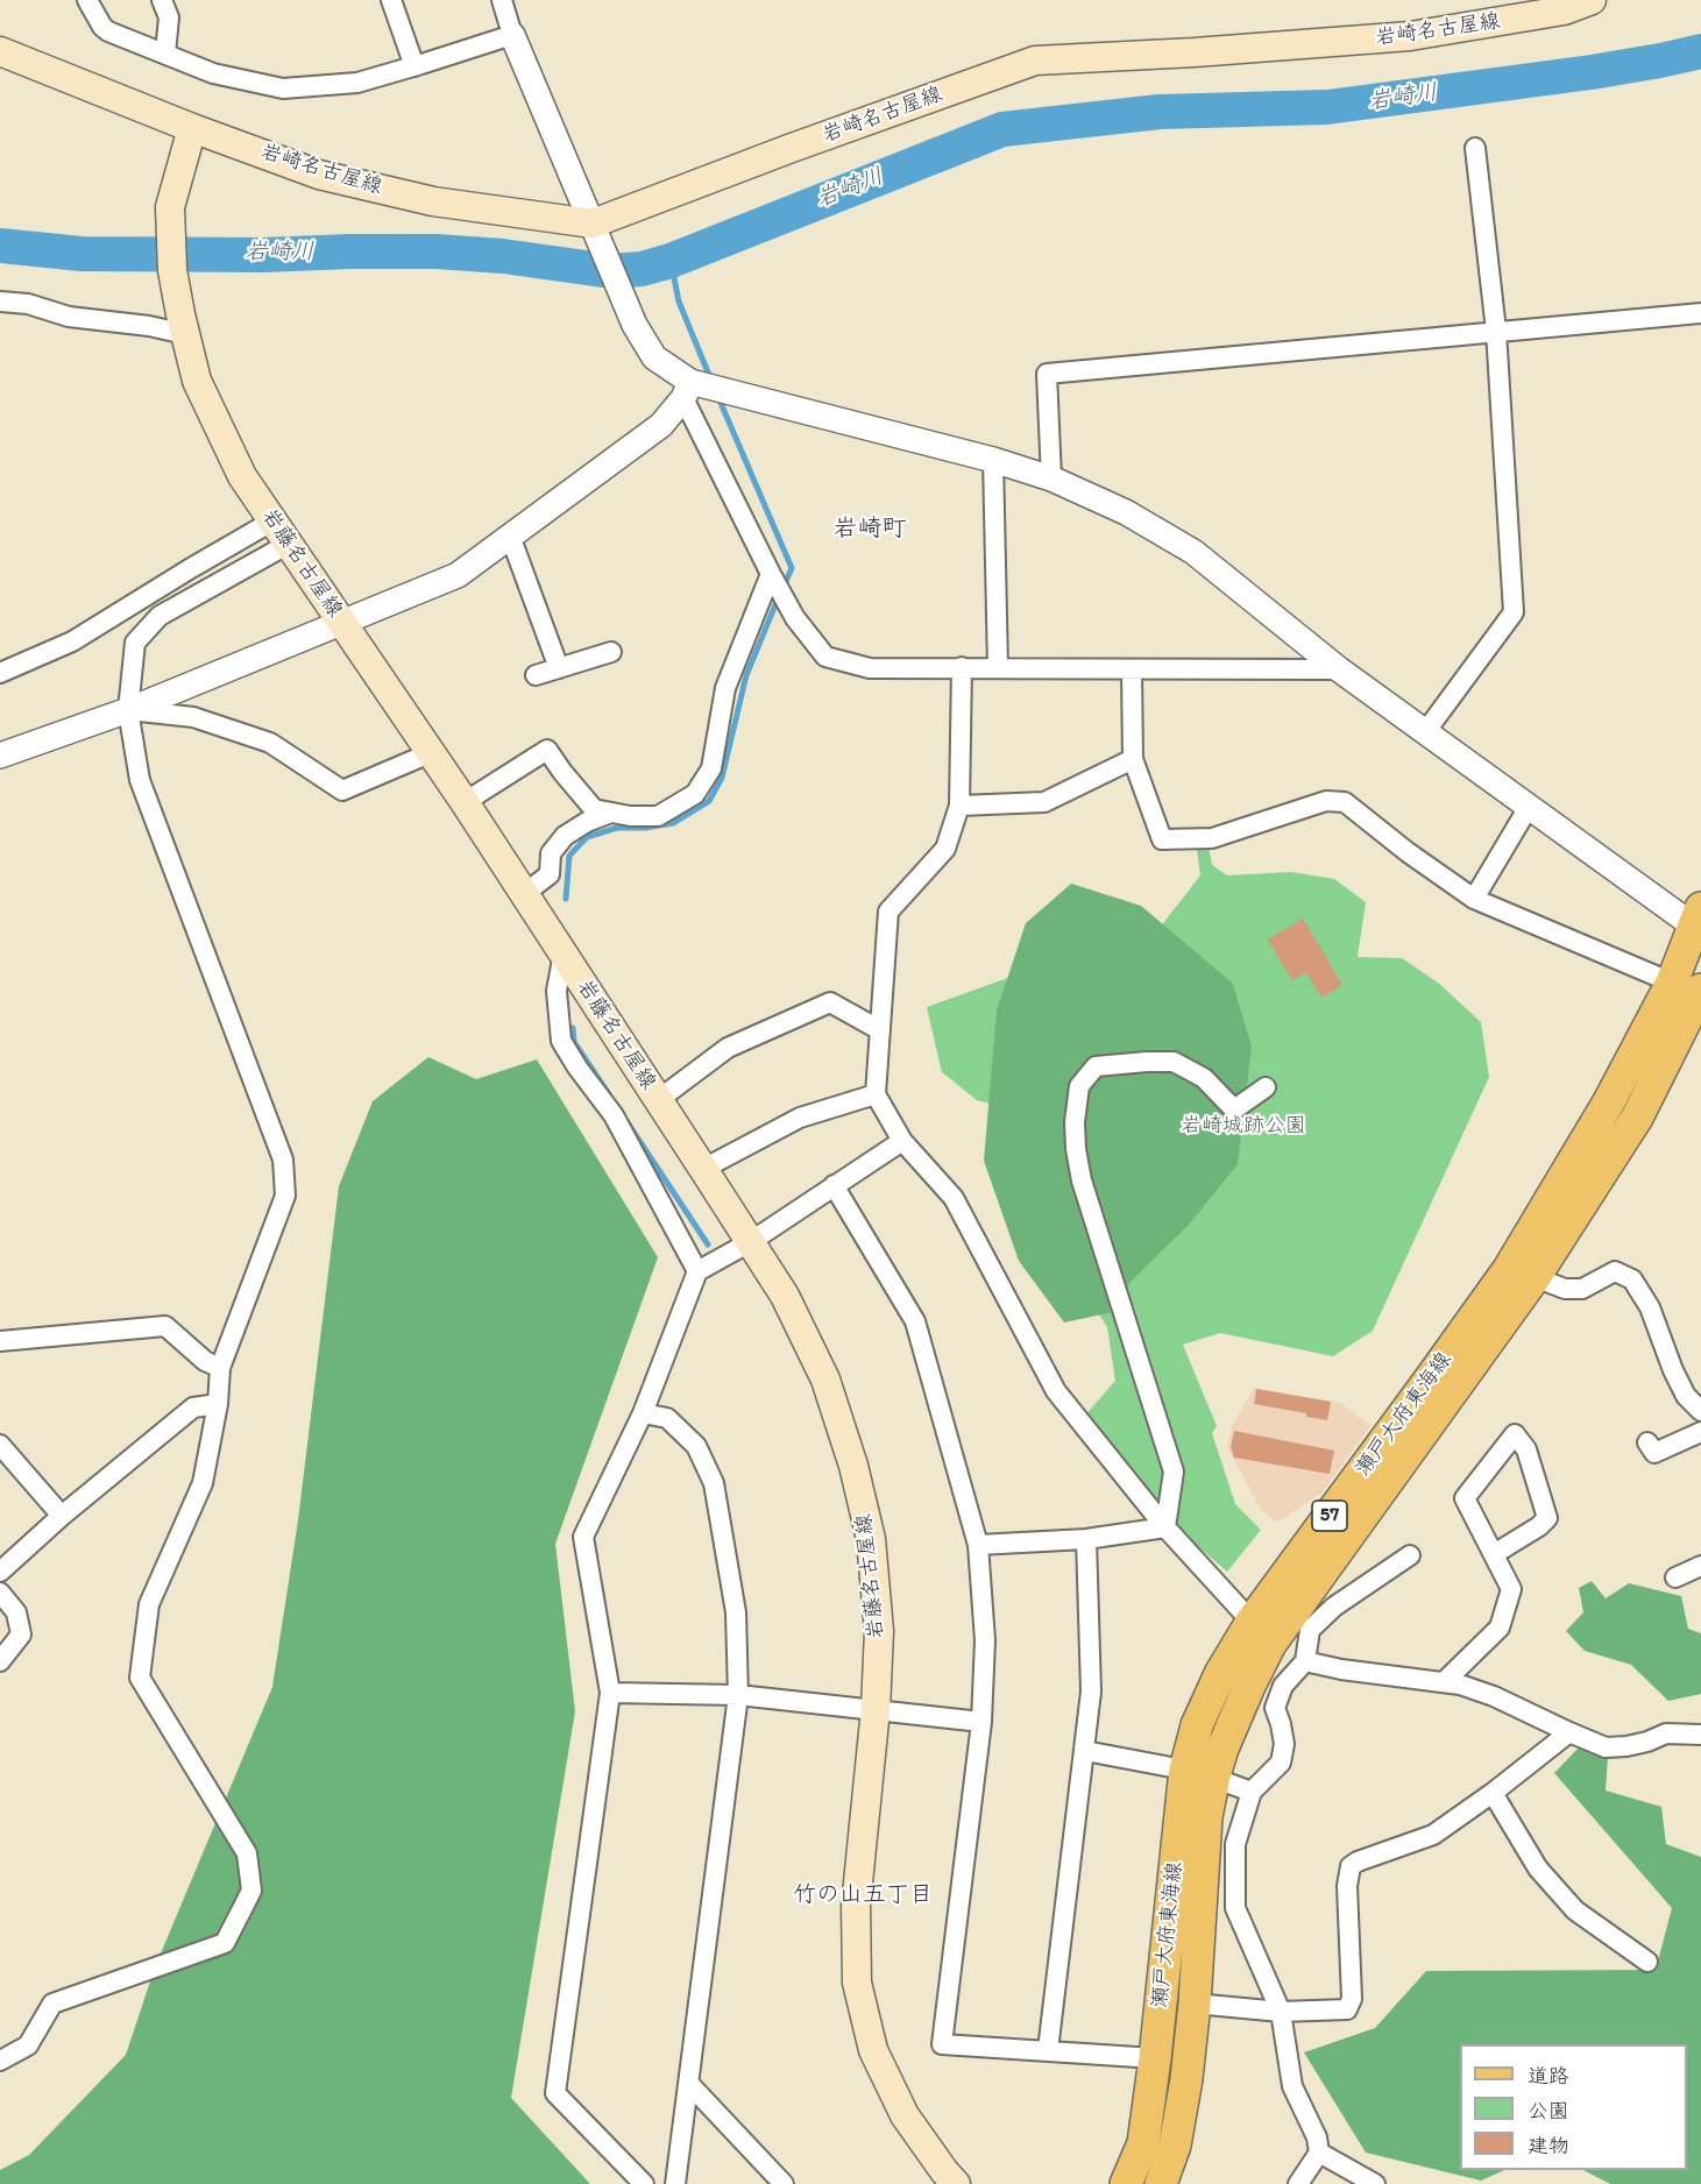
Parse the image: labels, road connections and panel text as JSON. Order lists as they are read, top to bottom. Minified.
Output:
{"streets":{"main road":["岩崎名古屋線","岩藤名古屋線","瀬戸大府東海線","57"]},"crossings":[["岩崎名古屋線","岩藤名古屋線"]],"districts":["岩崎町","竹の山五丁目"],"water":["岩崎川"],"parks":["岩崎城跡公園"],"legend":["道路","公園","建物"]}
